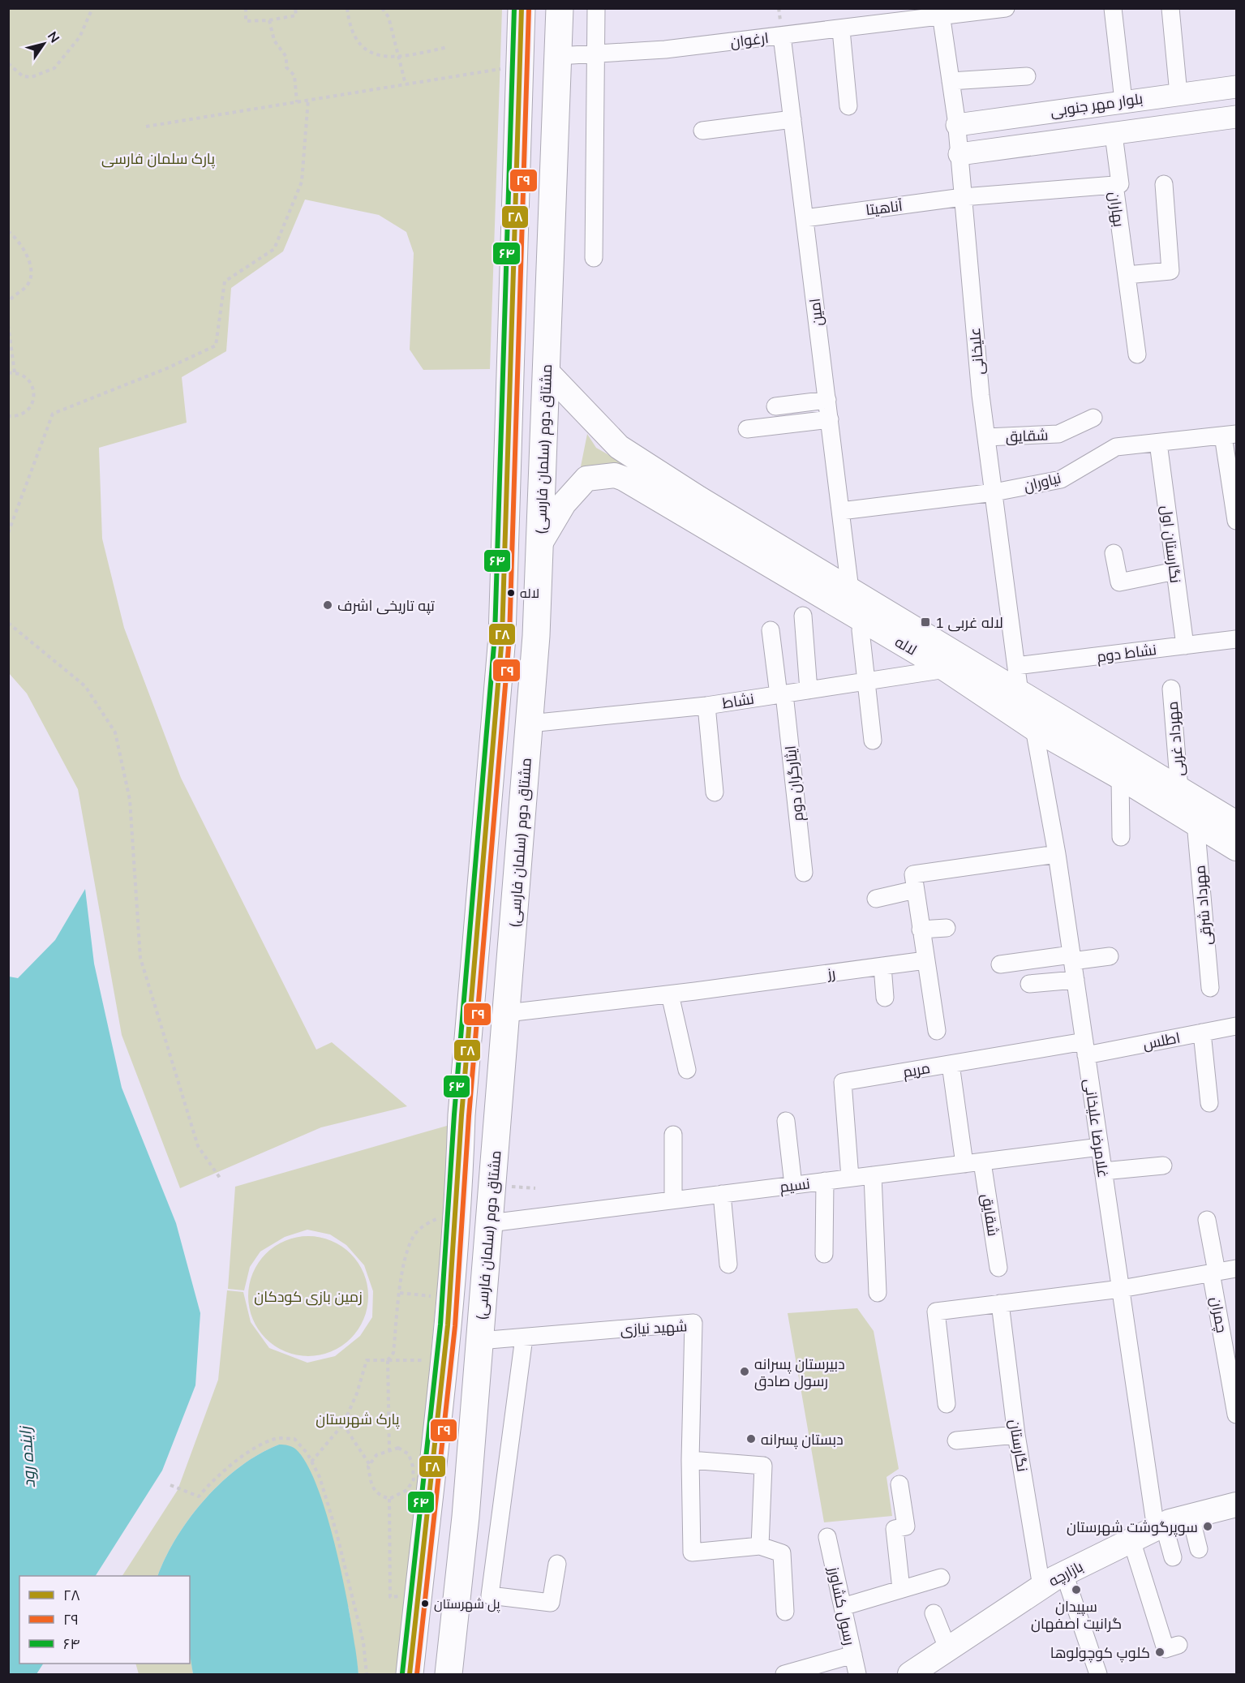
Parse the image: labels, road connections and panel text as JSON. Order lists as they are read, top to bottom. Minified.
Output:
{"streets":{"main road":["مشتاق دوم (سلمان فارسی)","لاله","بازارچه"],"street":["ارغوان","بلوار مهر جنوبی","آناهیتا","بهاران","امین","علیخانی","شقایق","نیاوران","نگارستان اول","نشاط دوم","نشاط","مهرداد غربی","ایثارگران دوم","مهرداد شرقی","رز","اطلس","مریم","غلامرضا علیخانی","نسیم","چمران","شهید نیازی","نگارستان","رسول کشاورز"]},"crossings":[["ارغوان","امین"],["ارغوان","علیخانی"],["ارغوان","مشتاق دوم (سلمان فارسی)"],["بلوار مهر جنوبی","علیخانی"],["آناهیتا","بهاران"],["آناهیتا","امین"],["آناهیتا","علیخانی"],["بهاران","علیخانی"],["امین","نیاوران"],["امین","لاله"],["علیخانی","شقایق"],["علیخانی","نیاوران"],["علیخانی","لاله"],["علیخانی","نشاط دوم"],["شقایق","نسیم"],["مشتاق دوم (سلمان فارسی)","لاله"],["مشتاق دوم (سلمان فارسی)","نشاط"],["مشتاق دوم (سلمان فارسی)","رز"],["مشتاق دوم (سلمان فارسی)","نسیم"],["مشتاق دوم (سلمان فارسی)","شهید نیازی"],["نیاوران","نگارستان اول"],["نگارستان اول","نشاط دوم"],["لاله","نشاط"],["لاله","مهرداد غربی"],["لاله","مهرداد شرقی"],["لاله","غلامرضا علیخانی"],["نشاط","ایثارگران دوم"],["اطلس","مریم"],["اطلس","غلامرضا علیخانی"],["مریم","غلامرضا علیخانی"],["مریم","نسیم"],["غلامرضا علیخانی","نسیم"],["غلامرضا علیخانی","بازارچه"],["نگارستان","بازارچه"]],"water":["زاینده رود"],"parks":["پارک سلمان فارسی","زمین بازی کودکان","پارک شهرستان"],"places":{"other":["لاله","تپه تاریخی اشرف","دبیرستان پسرانه رسول صادق","دبستان پسرانه","سوپرگوشت شهرستان","سپیدان گرانیت اصفهان","پل شهرستان","کلوپ کوچولوها"],"transit":["لاله غربی 1"]},"lines":["transit line ۲۸","transit line ۲۹","transit line ۶۴"],"legend":["۲۸","۲۹","۶۴"],"north":"top right"}
